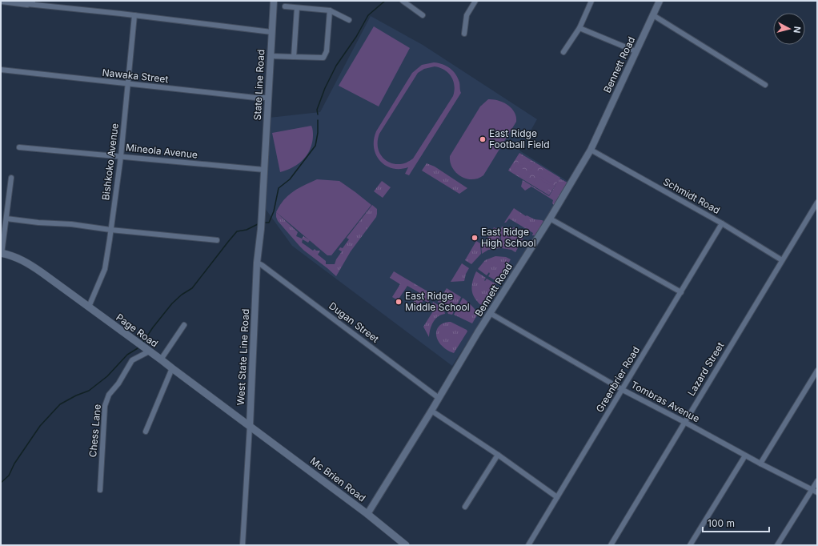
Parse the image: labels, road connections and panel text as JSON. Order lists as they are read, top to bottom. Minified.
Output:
{"streets":{"main road":["Page Road","Mc Brien Road"],"street":["Bennett Road","Nawaka Street","State Line Road","Mineola Avenue","Bishkoko Avenue","Schmidt Road","Dugan Street","West State Line Road","Lazard Street","Greenbrier Road","Tombras Avenue","Chess Lane"]},"crossings":[["Bennett Road","Schmidt Road"],["Bennett Road","Dugan Street"],["Bennett Road","Tombras Avenue"],["Bennett Road","Mc Brien Road"],["Nawaka Street","State Line Road"],["Nawaka Street","Bishkoko Avenue"],["State Line Road","Mineola Avenue"],["State Line Road","West State Line Road"],["Mineola Avenue","Bishkoko Avenue"],["Mineola Avenue","West State Line Road"],["Bishkoko Avenue","Page Road"],["Schmidt Road","Lazard Street"],["Schmidt Road","Greenbrier Road"],["Dugan Street","West State Line Road"],["Page Road","West State Line Road"],["Page Road","Chess Lane"],["Page Road","Mc Brien Road"],["Lazard Street","Tombras Avenue"],["Greenbrier Road","Tombras Avenue"]],"places":["East Ridge Football Field","East Ridge High School","East Ridge Middle School"],"scale_bar":"100 m","north":"right"}
